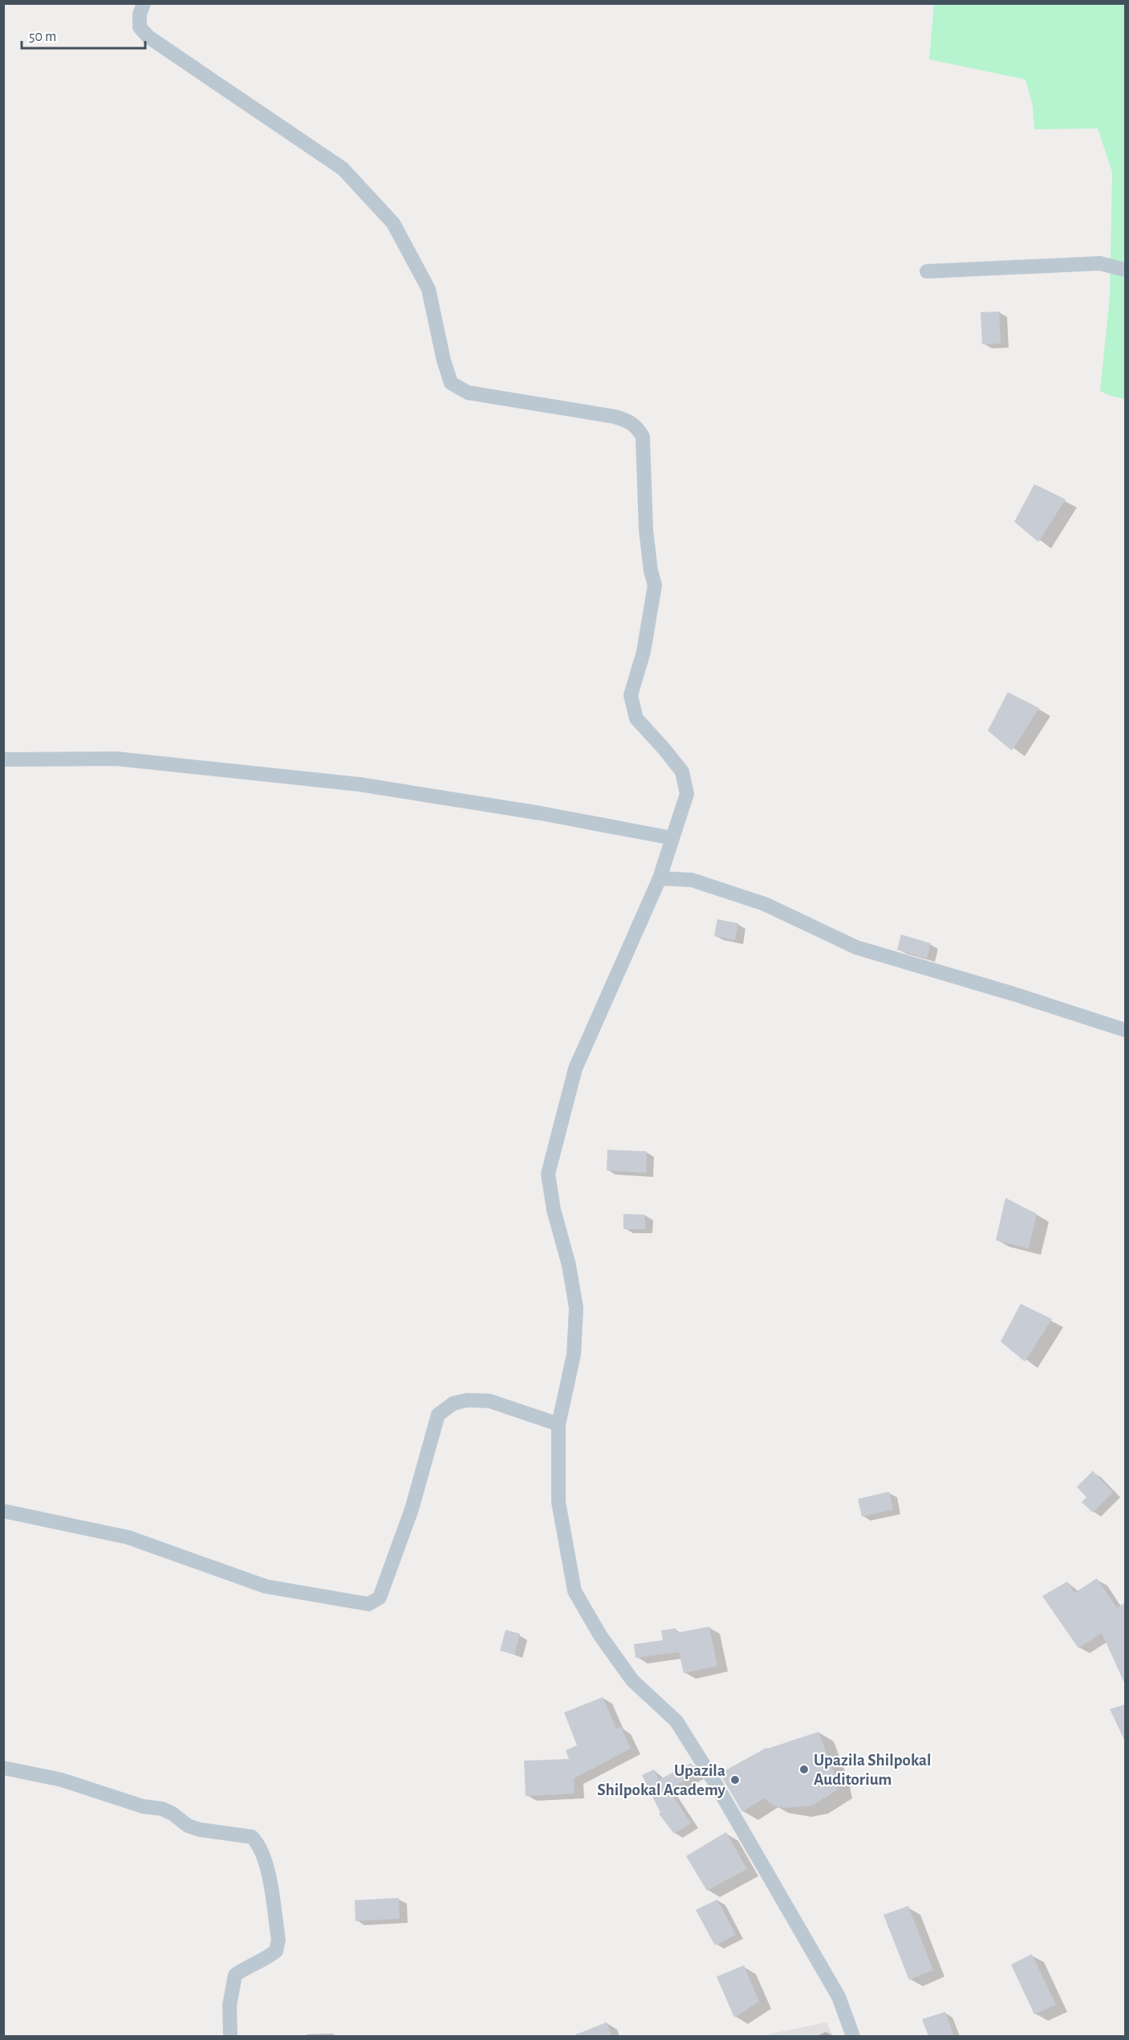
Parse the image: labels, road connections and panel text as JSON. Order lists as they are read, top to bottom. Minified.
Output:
{"places":["Upazila Shilpokal Auditorium","Upazila Shilpokal Academy"],"scale_bar":"50 m"}
